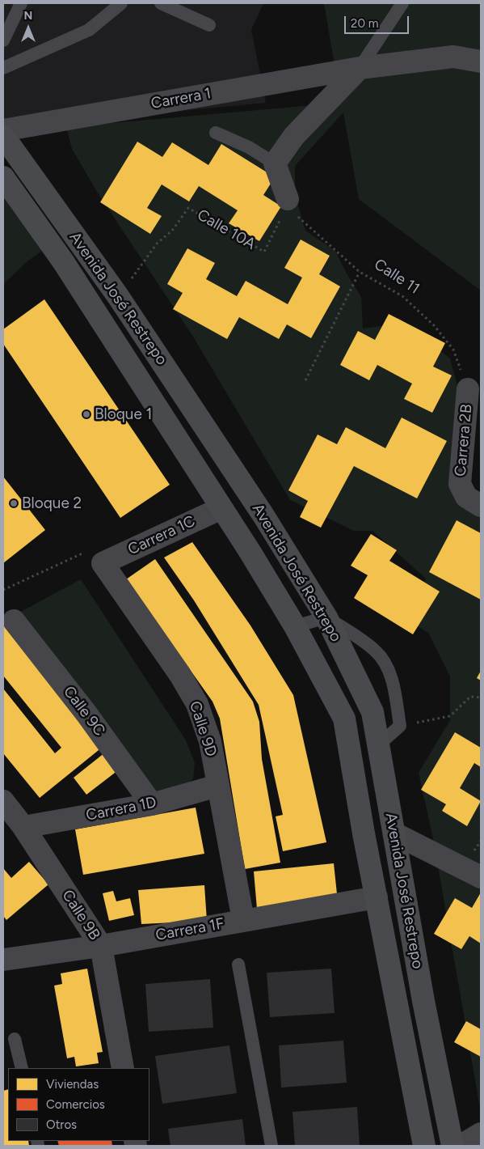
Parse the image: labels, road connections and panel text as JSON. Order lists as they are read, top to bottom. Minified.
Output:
{"streets":{"main road":["Avenida José Restrepo"],"street":["Carrera 1","Carrera 2B","Carrera 1C","Calle 9C","Calle 9D","Carrera 1D","Calle 9B","Carrera 1F"],"path":["Calle 10A","Calle 11"]},"crossings":[["Calle 10A","Calle 11"],["Calle 10A","Avenida José Restrepo"],["Calle 11","Carrera 2B"],["Avenida José Restrepo","Carrera 1C"],["Avenida José Restrepo","Carrera 1F"],["Carrera 1C","Calle 9D"],["Calle 9C","Carrera 1D"],["Calle 9D","Carrera 1D"],["Calle 9D","Carrera 1F"],["Carrera 1D","Calle 9B"],["Calle 9B","Carrera 1F"]],"places":["Bloque 1","Bloque 2"],"legend":["Viviendas","Comercios","Otros"],"scale_bar":"20 m","north":"top"}
